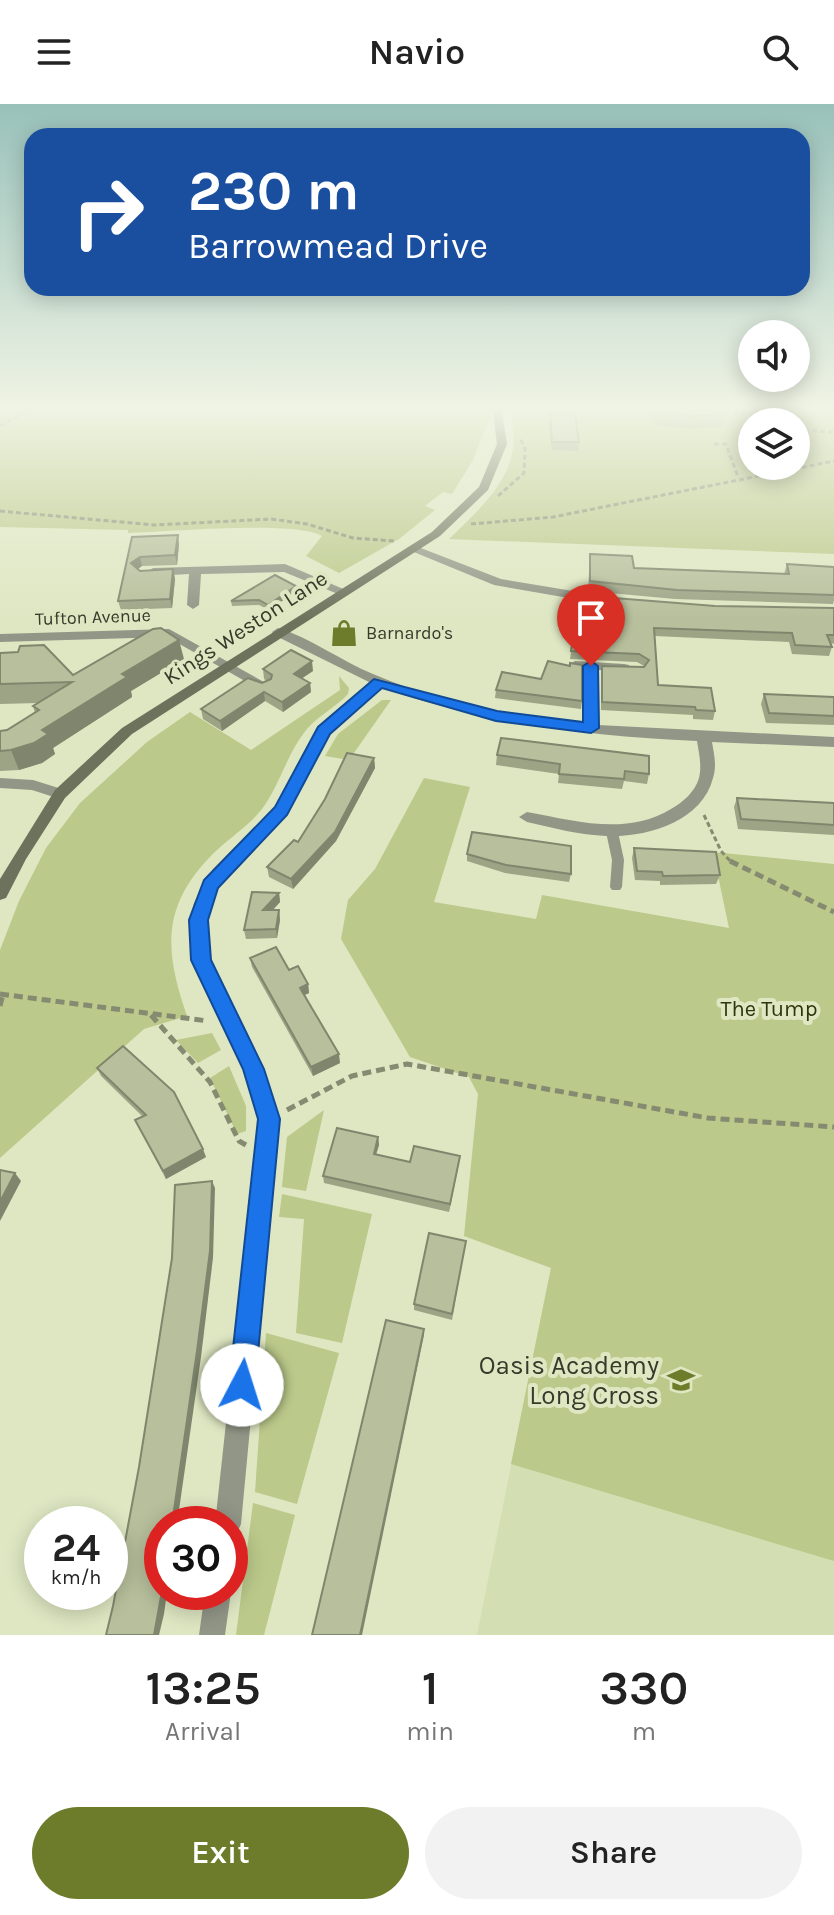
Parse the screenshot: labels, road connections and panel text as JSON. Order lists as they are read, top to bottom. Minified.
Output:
{"streets":{"street":["Tufton Avenue","Kings Weston Lane"]},"crossings":[["Tufton Avenue","Kings Weston Lane"]],"parks":["The Tump"],"places":{"shop":["Barnardo's"],"school or university":["Oasis Academy Long Cross"]},"page":{"header":"Navio","turn":["230 m","Barrowmead Drive"],"speed":"24 km/h","limit":"30","eta":["13:25","Arrival","1","min","330","m"],"buttons":["Exit","Share"]}}
